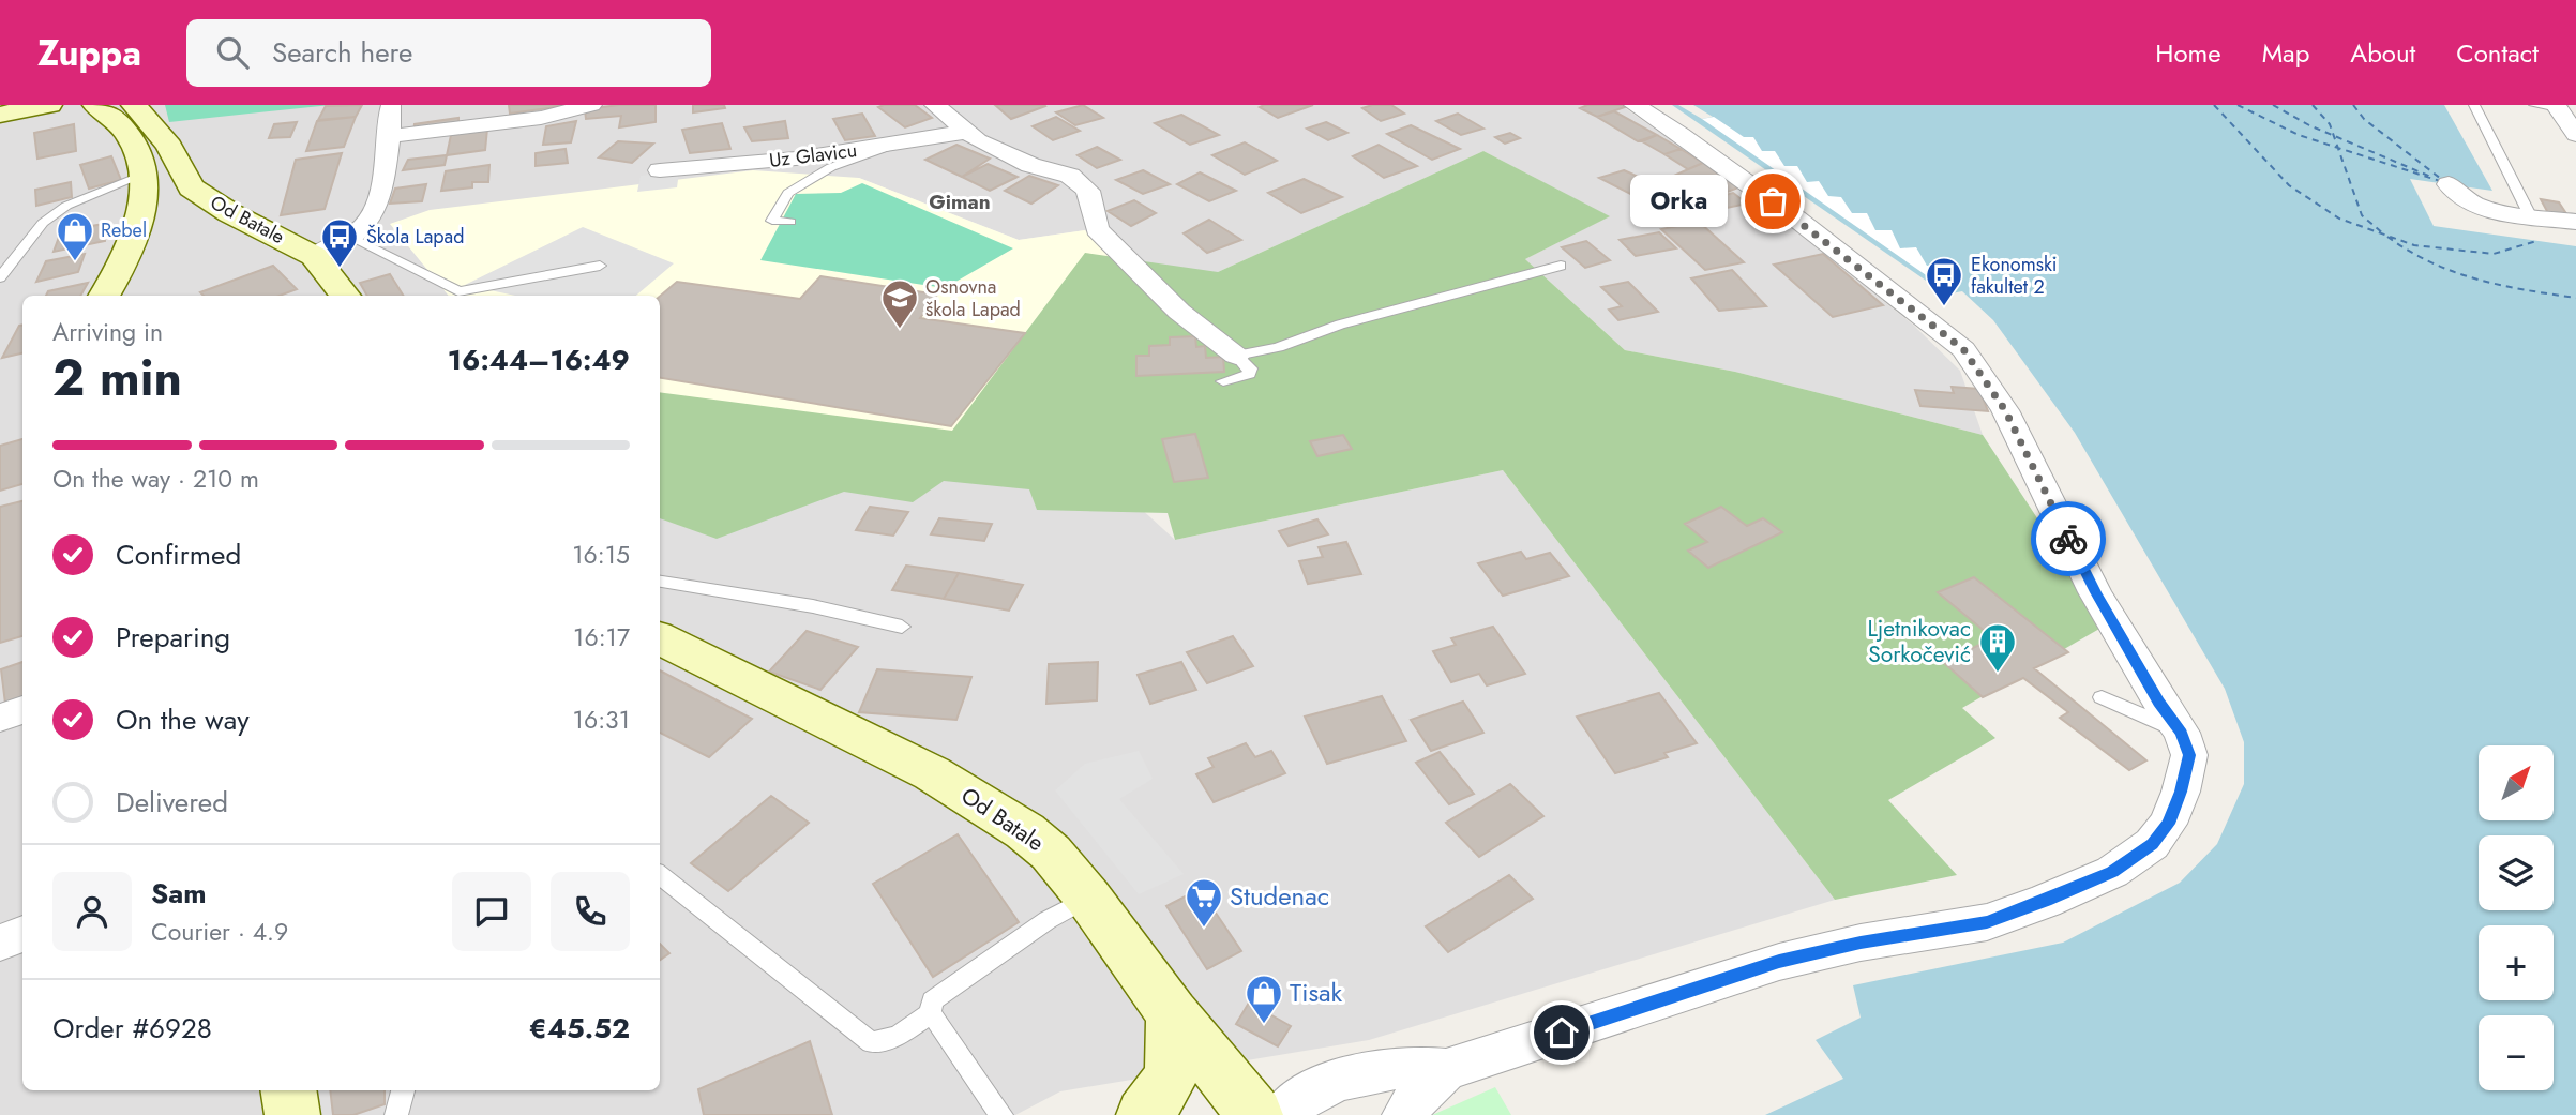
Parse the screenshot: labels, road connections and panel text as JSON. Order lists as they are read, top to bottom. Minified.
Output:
{"streets":{"main road":["Od Batale"],"street":["Uz Glavicu"]},"districts":["Giman"],"places":{"other":["Orka"],"shop":["Rebel","Tisak"],"bus stop":["Škola Lapad","Ekonomski fakultet 2"],"school or university":["Osnovna škola Lapad"],"building":["Ljetnikovac Sorkočević"],"supermarket":["Studenac"]},"north":"top right","page":{"header":"Zuppa","search":"Search here","nav":["Home","Map","About","Contact"],"bubble":"Orka","heading":["2 min","Arriving in","16:44–16:49"],"panel":["Sam","Courier · 4.9","Order #6928","€45.52"],"bar":"On the way · 210 m","list":[["Confirmed","16:15"],["Preparing","16:17"],["On the way","16:31"],"Delivered"],"map_buttons":["+","−"]}}
